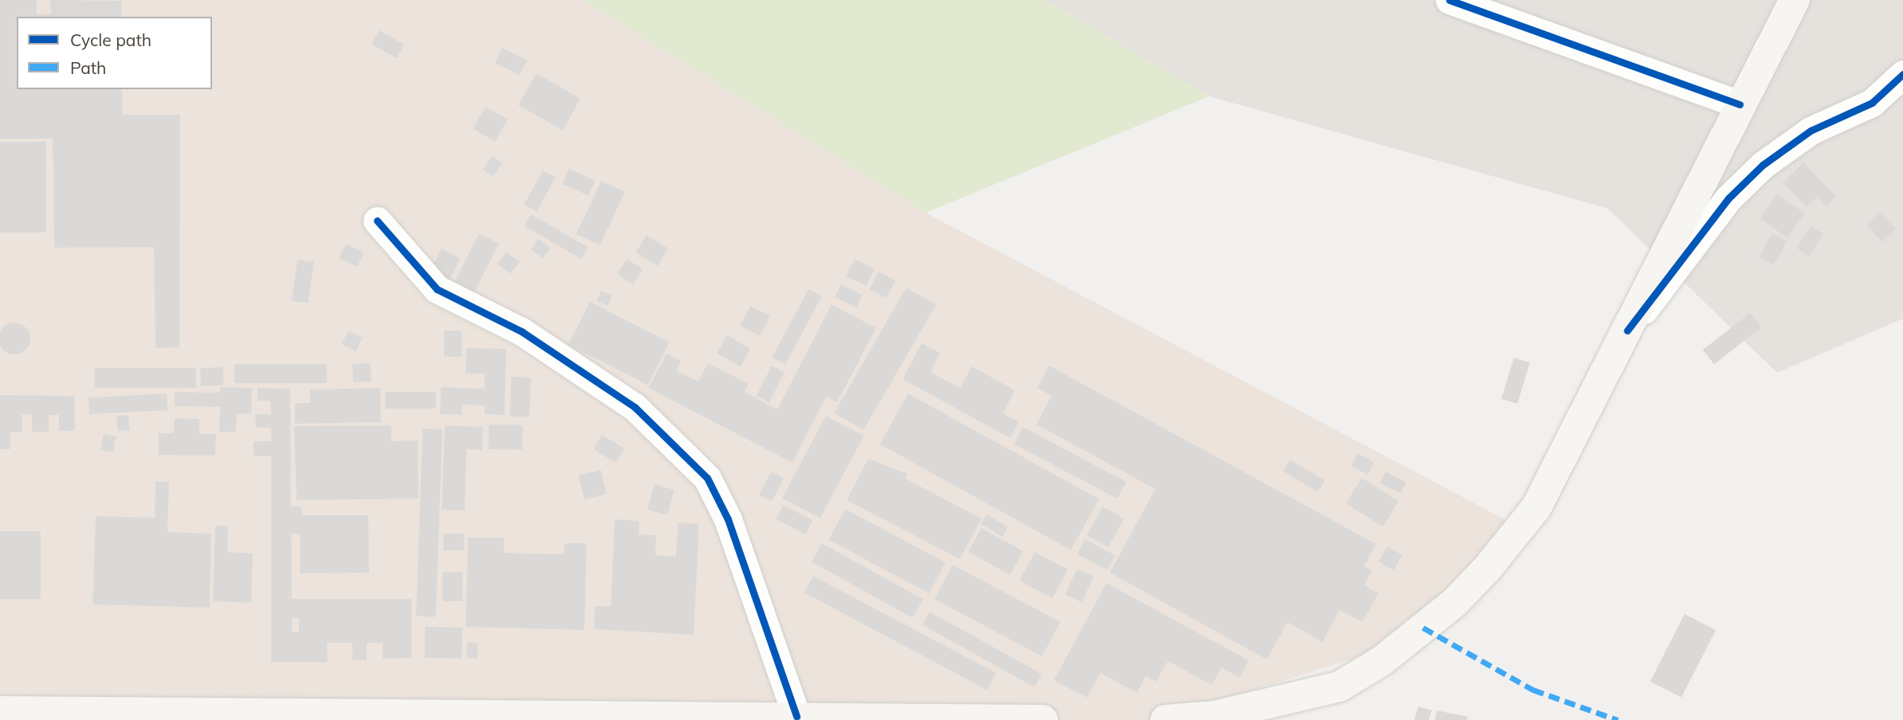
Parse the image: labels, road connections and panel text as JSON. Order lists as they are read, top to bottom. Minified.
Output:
{"legend":["Cycle path","Path"]}
